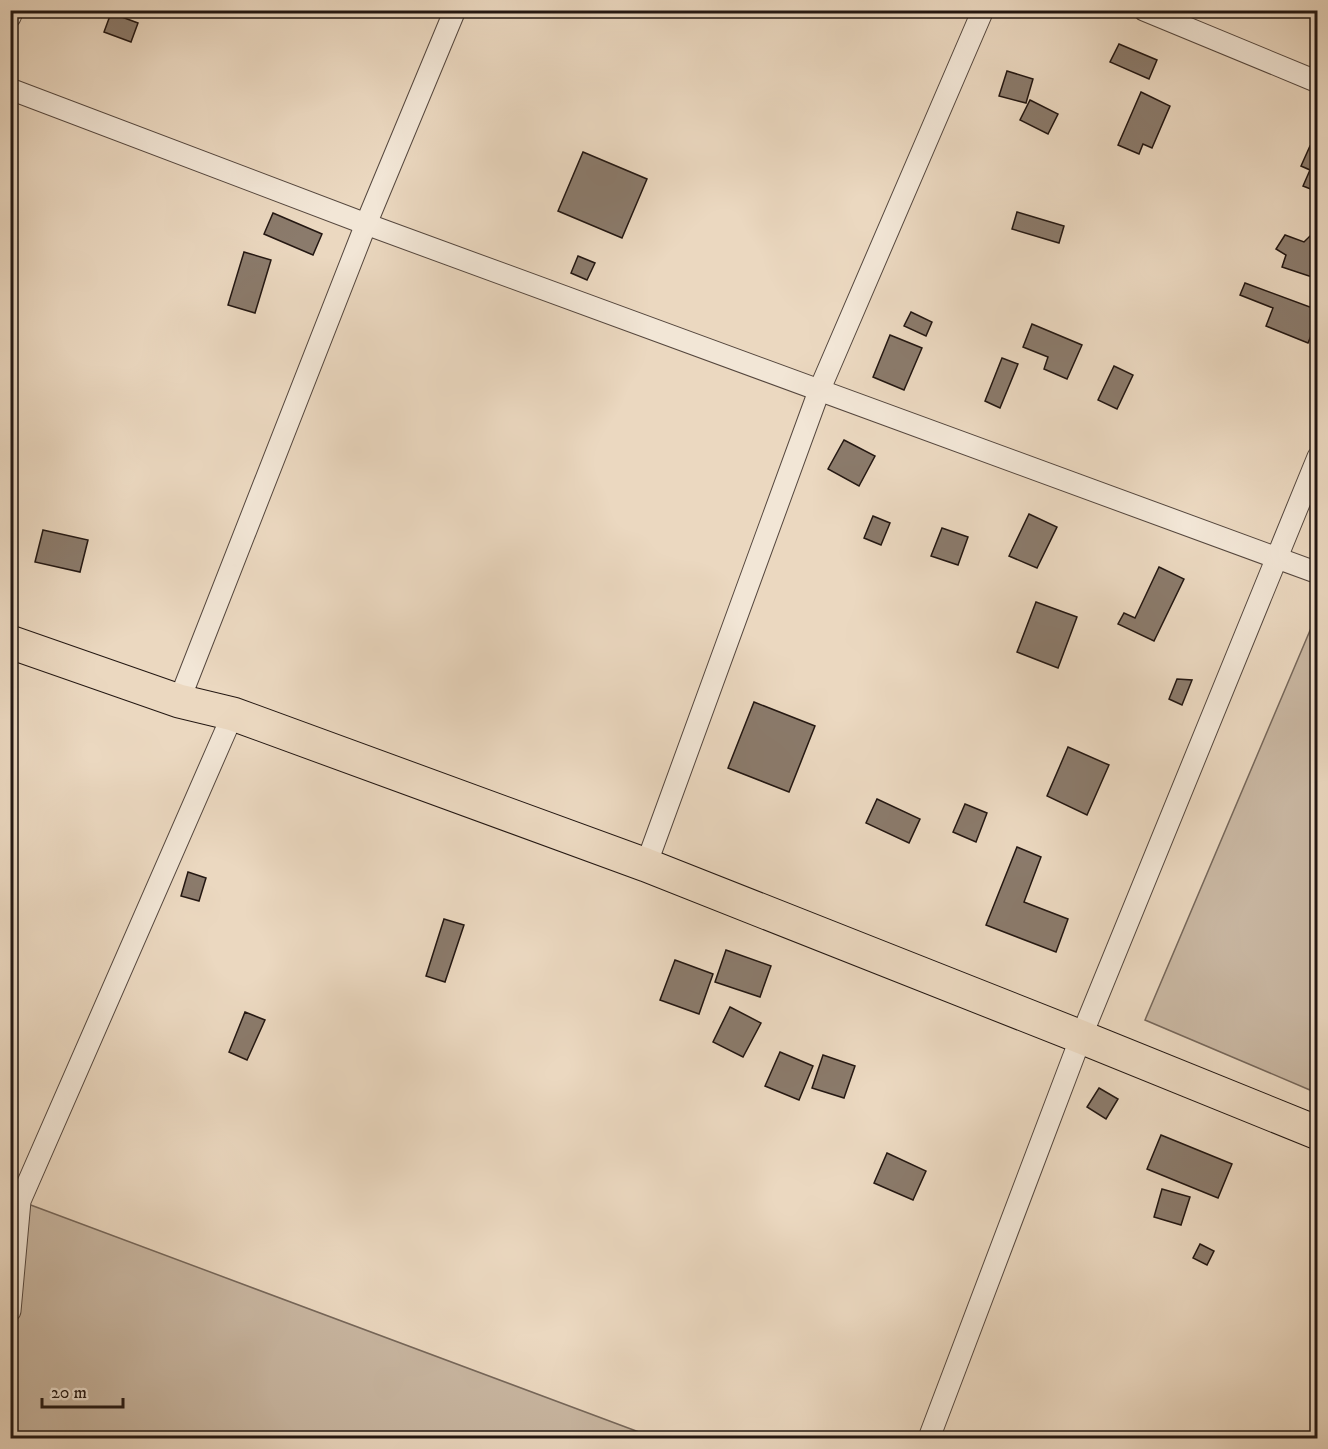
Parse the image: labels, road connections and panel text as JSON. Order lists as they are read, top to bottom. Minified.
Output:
{"scale_bar":"20 m"}
